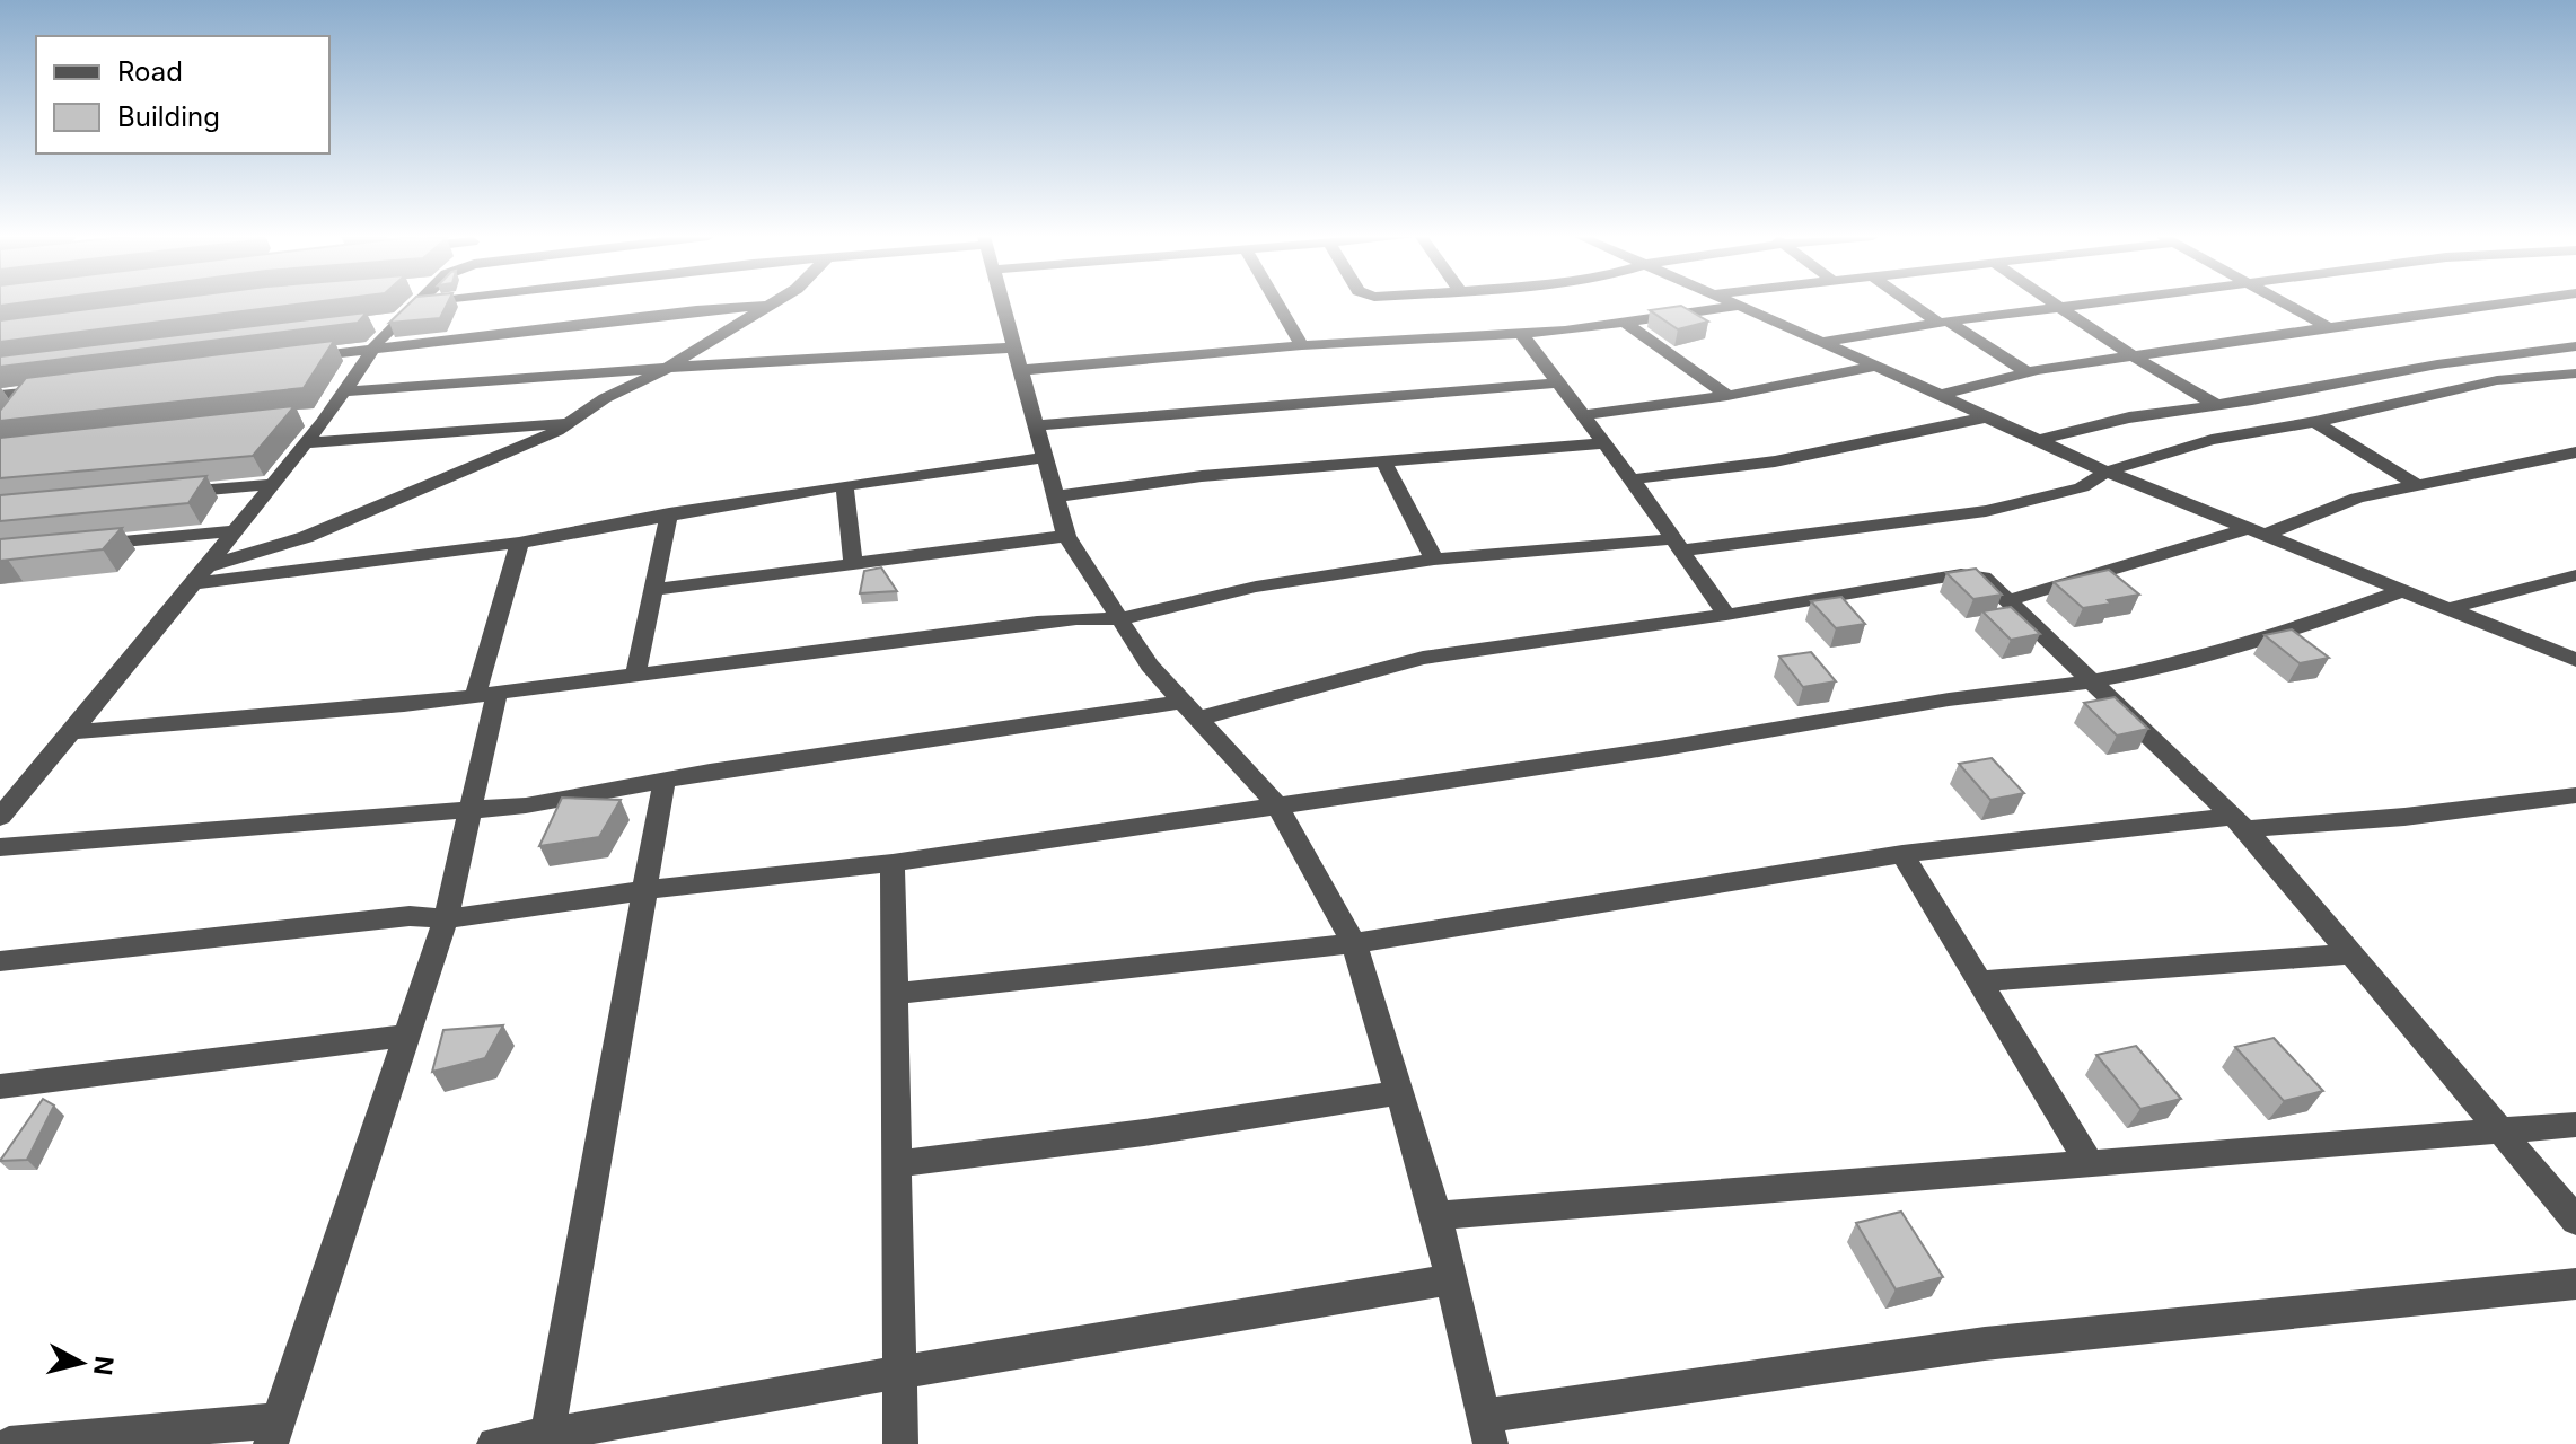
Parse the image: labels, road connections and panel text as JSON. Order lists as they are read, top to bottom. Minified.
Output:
{"legend":["Road","Building"],"north":"right"}
